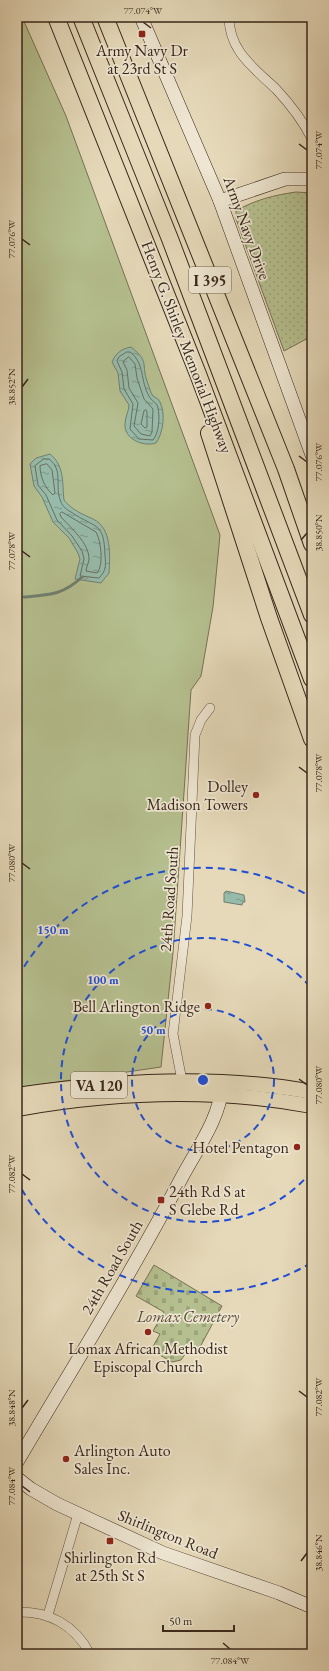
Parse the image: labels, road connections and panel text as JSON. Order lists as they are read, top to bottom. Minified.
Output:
{"streets":{"highway":["I 395","Henry G. Shirley Memorial Highway"],"main road":["VA 120"],"street":["Army Navy Drive","24th Road South","Shirlington Road"]},"crossings":[["24th Road South","VA 120"]],"parks":["Lomax Cemetery"],"places":{"transit":["Army Navy Dr at 23rd St S","24th Rd S at S Glebe Rd","Shirlington Rd at 25th St S"],"other":["Dolley Madison Towers","Bell Arlington Ridge","Hotel Pentagon","Lomax African Methodist Episcopal Church","Arlington Auto Sales Inc."]},"scale_bar":"50 m","coordinates":["77.074°W","77.076°W","38.852°N","38.850°N","77.078°W","77.080°W","77.082°W","38.848°N","77.084°W","38.846°N"],"rings":["150 m","100 m","50 m"]}
